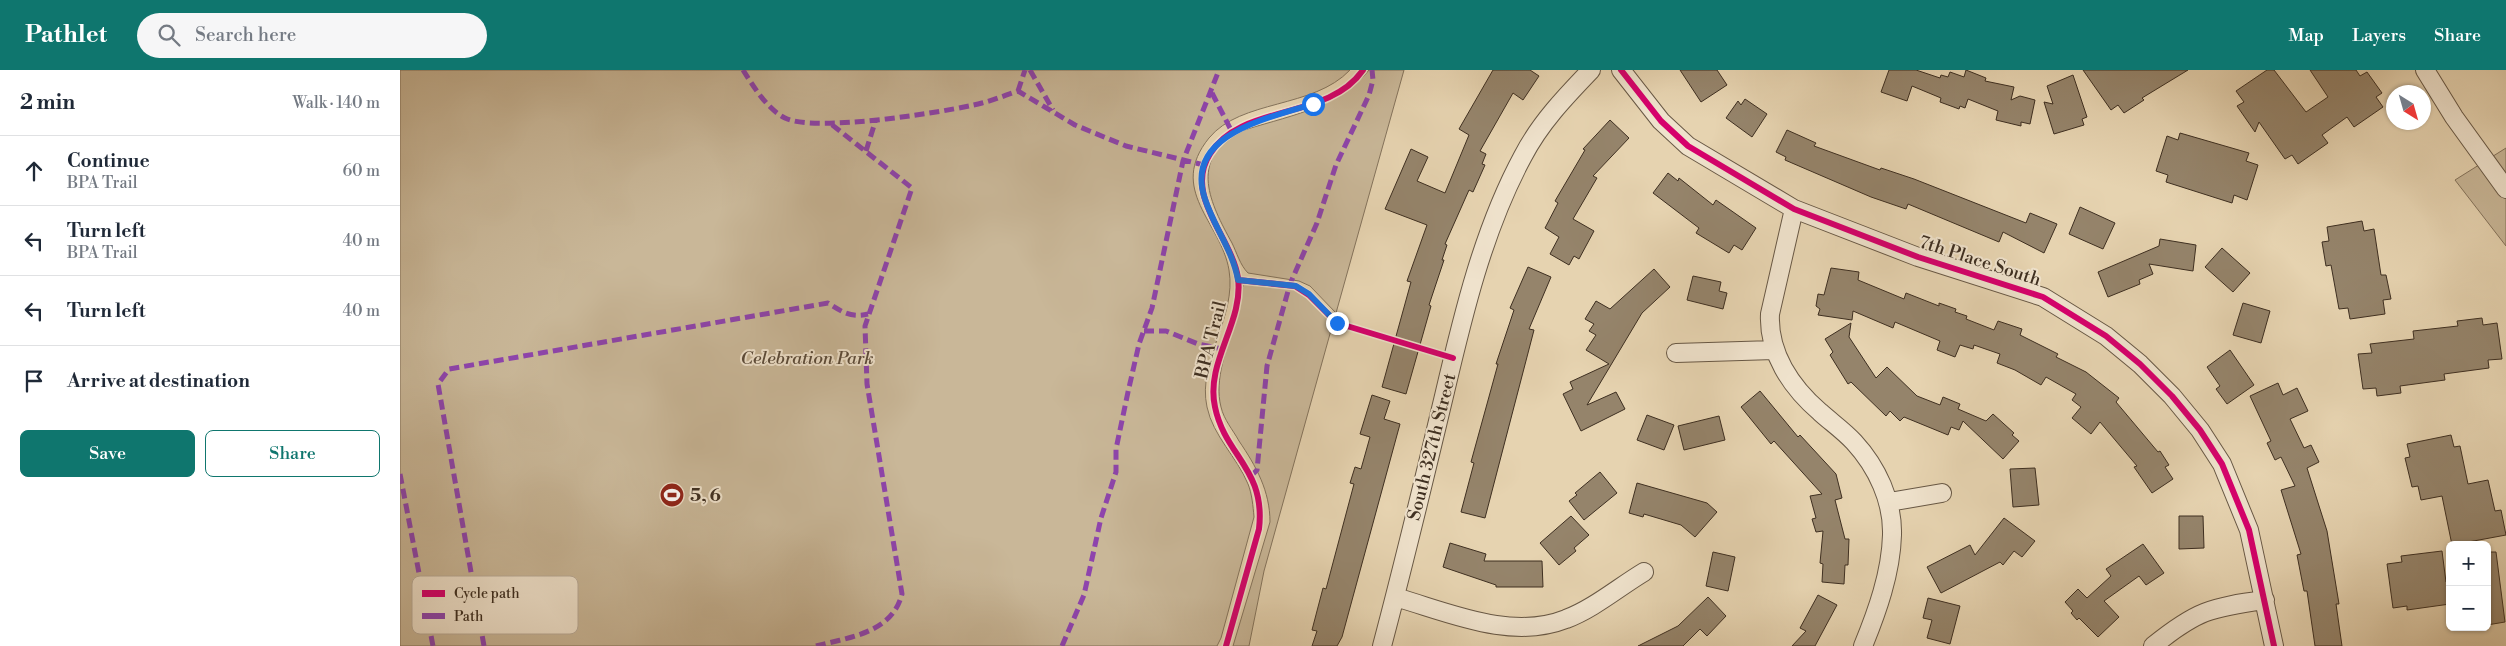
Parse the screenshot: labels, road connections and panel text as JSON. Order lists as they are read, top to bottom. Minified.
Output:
{"streets":{"street":["7th Place South","South 327th Street"],"cycle path":["BPA Trail"]},"parks":["Celebration Park"],"places":{"sports":["5, 6"]},"legend":["Cycle path","Path"],"north":"bottom right","page":{"header":"Pathlet","search":"Search here","nav":["Map","Layers","Share"],"heading":["2 min","Walk · 140 m"],"list":[["Continue","BPA Trail","60 m"],["Turn left","BPA Trail","40 m"],["Turn left","40 m"],"Arrive at destination"],"buttons":["Save","Share"],"map_buttons":["+","−"]}}
